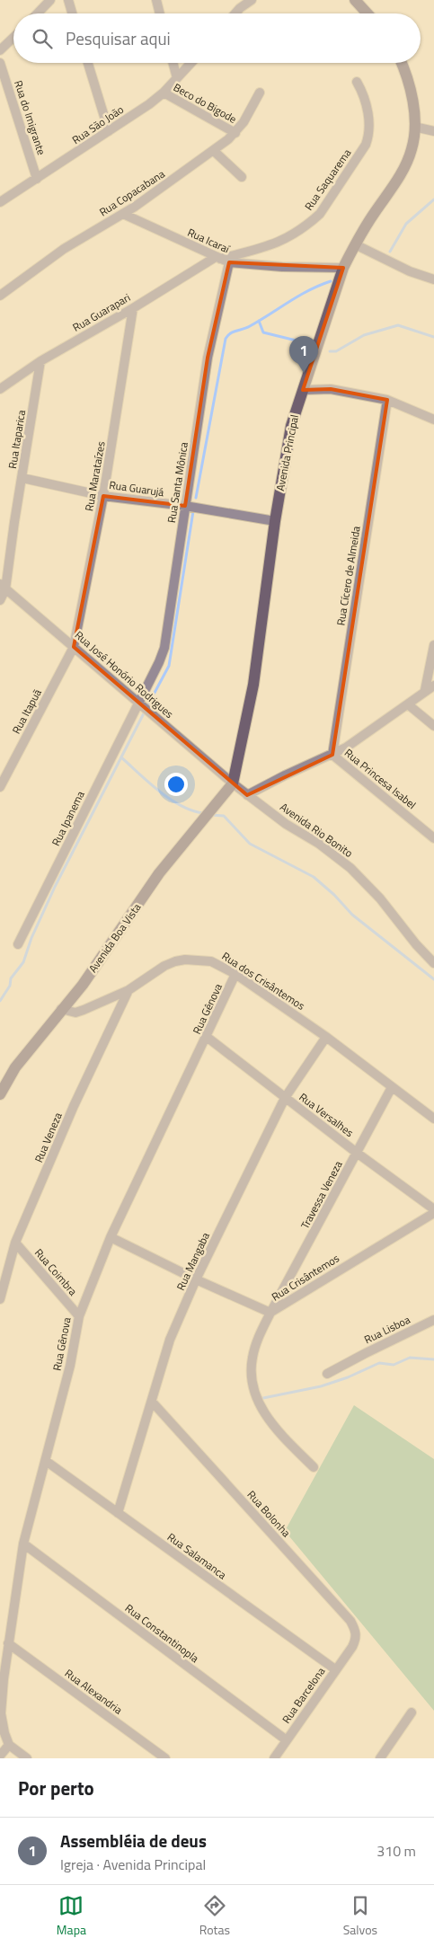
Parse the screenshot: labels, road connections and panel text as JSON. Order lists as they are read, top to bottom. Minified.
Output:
{"streets":{"street":["Beco do Bigode","Rua do Imigrante","Rua São João","Rua Saquarema","Rua Copacabana","Rua Icaraí","Rua Guarapari","Rua Itaparica","Avenida Principal","Rua Marataízes","Rua Santa Mônica","Rua Guarujá","Rua Cícero de Almeida","Rua José Honório Rodrigues","Rua Itapuã","Rua Princesa Isabel","Rua Ipanema","Avenida Rio Bonito","Avenida Boa Vista","Rua dos Crisântemos","Rua Gênova","Rua Versalhes","Rua Veneza","Travessa Veneza","Rua Mangaba","Rua Coimbra","Rua Crisântemos","Rua Lisboa","Rua Bolonha","Rua Salamanca","Rua Constantinopla","Rua Alexandria","Rua Barcelona"]},"crossings":[["Beco do Bigode","Rua São João"],["Beco do Bigode","Rua Copacabana"],["Rua do Imigrante","Rua São João"],["Rua Saquarema","Rua Icaraí"],["Rua Saquarema","Rua Guarapari"],["Rua Saquarema","Rua Santa Mônica"],["Rua Copacabana","Rua Icaraí"],["Rua Icaraí","Rua Guarapari"],["Rua Icaraí","Avenida Principal"],["Rua Icaraí","Rua Santa Mônica"],["Rua Guarapari","Rua Itaparica"],["Rua Guarapari","Rua Marataízes"],["Rua Guarapari","Rua Santa Mônica"],["Rua Itaparica","Rua Guarujá"],["Rua Itaparica","Rua José Honório Rodrigues"],["Avenida Principal","Rua Guarujá"],["Avenida Principal","Rua José Honório Rodrigues"],["Avenida Principal","Avenida Rio Bonito"],["Avenida Principal","Avenida Boa Vista"],["Rua Marataízes","Rua Guarujá"],["Rua Marataízes","Rua José Honório Rodrigues"],["Rua Marataízes","Rua Itapuã"],["Rua Santa Mônica","Rua Guarujá"],["Rua Santa Mônica","Rua José Honório Rodrigues"],["Rua Santa Mônica","Rua Ipanema"],["Rua Cícero de Almeida","Rua Princesa Isabel"],["Rua José Honório Rodrigues","Rua Itapuã"],["Rua José Honório Rodrigues","Rua Ipanema"],["Rua José Honório Rodrigues","Avenida Rio Bonito"],["Rua José Honório Rodrigues","Avenida Boa Vista"],["Avenida Rio Bonito","Avenida Boa Vista"],["Avenida Boa Vista","Rua dos Crisântemos"],["Rua dos Crisântemos","Rua Gênova"],["Rua dos Crisântemos","Rua Veneza"],["Rua dos Crisântemos","Travessa Veneza"],["Rua dos Crisântemos","Rua Mangaba"],["Rua Gênova","Rua Versalhes"],["Rua Gênova","Rua Coimbra"],["Rua Gênova","Rua Crisântemos"],["Rua Gênova","Rua Salamanca"],["Rua Gênova","Rua Constantinopla"],["Rua Gênova","Rua Alexandria"],["Rua Versalhes","Travessa Veneza"],["Rua Versalhes","Rua Mangaba"],["Rua Veneza","Rua Coimbra"],["Travessa Veneza","Rua Crisântemos"],["Rua Mangaba","Rua Crisântemos"],["Rua Mangaba","Rua Bolonha"],["Rua Mangaba","Rua Salamanca"],["Rua Bolonha","Rua Barcelona"],["Rua Salamanca","Rua Barcelona"],["Rua Constantinopla","Rua Barcelona"]],"page":{"search":"Pesquisar aqui","pins":"1","heading":"Por perto","list":[{"mark":"1","name":"Assembléia de deus","note":"Igreja · Avenida Principal","value":"310 m"}],"nav":["Mapa","Rotas","Salvos"]}}
